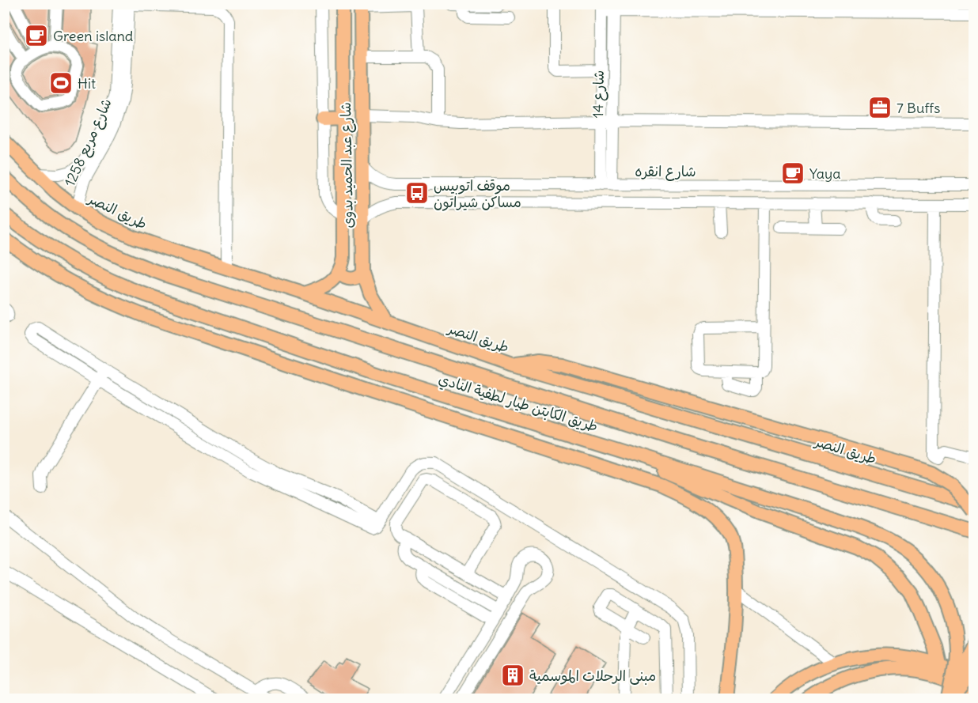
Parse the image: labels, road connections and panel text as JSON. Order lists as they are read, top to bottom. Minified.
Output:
{"streets":{"main road":["شارع عبد الحميد بدوى","طريق النصر","طريق الكابتن طيار لطفية النادي"],"street":["شارع 14","شارع مربع 1258","شارع انقره"]},"crossings":[["شارع 14","شارع انقره"],["شارع مربع 1258","طريق النصر"],["شارع عبد الحميد بدوى","شارع انقره"],["شارع عبد الحميد بدوى","طريق النصر"]],"places":{"cafe":["Green island","Yaya"],"sports":["Hit"],"office":["7 Buffs"],"bus stop":["موقف اتوبيس مساكن شيراتون"],"building":["مبنى الرحلات الموسمية"]}}
